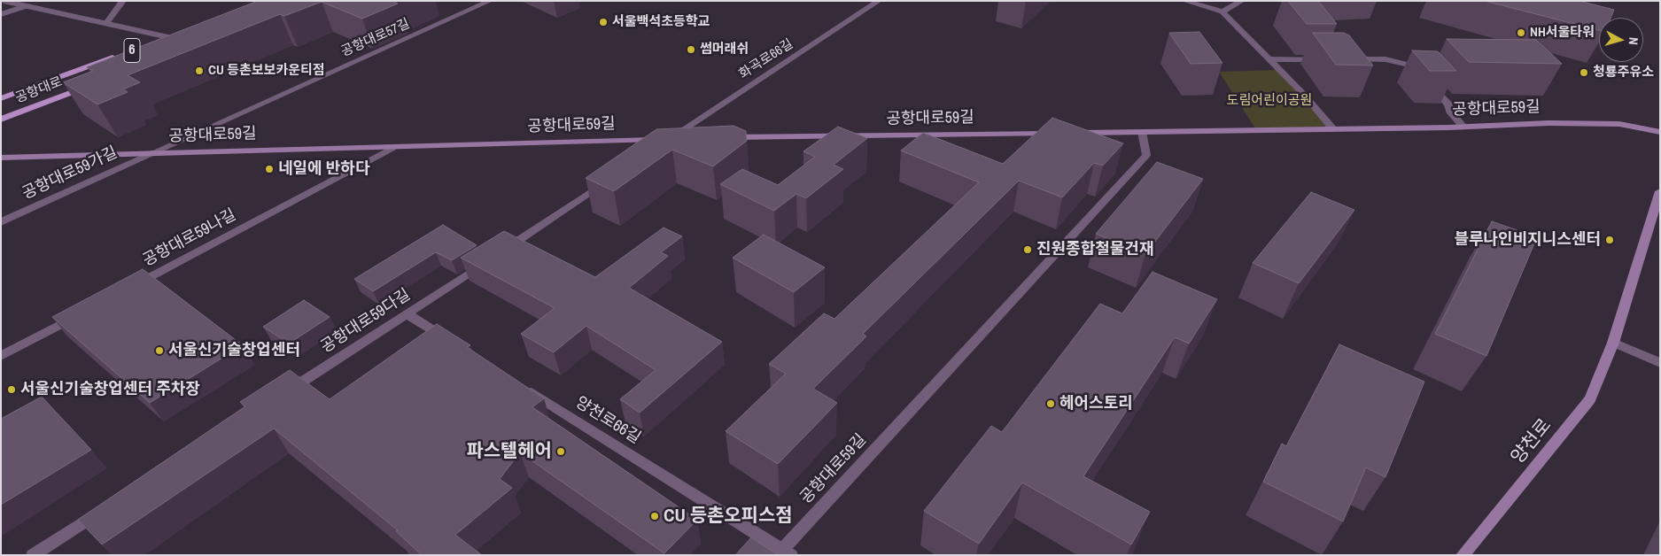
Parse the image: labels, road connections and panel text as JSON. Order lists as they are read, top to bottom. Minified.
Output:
{"streets":{"main road":["6","공항대로","공항대로59길","양천로"],"street":["공항대로57길","화곡로66길","공항대로59가길","공항대로59나길","공항대로59다길","양천로66길"]},"crossings":[["공항대로57길","공항대로59길"],["공항대로57길","공항대로59가길"],["화곡로66길","공항대로59길"],["공항대로59길","공항대로59가길"],["공항대로59길","공항대로59나길"],["공항대로59길","양천로66길"]],"parks":["도림어린이공원"],"places":["서울백석초등학교","NH서울타워","썸머래쉬","CU 등촌보보카운티점","청룡주유소","네일에 반하다","블루나인비지니스센터","진원종합철물건재","서울신기술창업센터","서울신기술창업센터 주차장","헤어스토리","파스텔헤어","CU 등촌오피스점"],"north":"right"}
